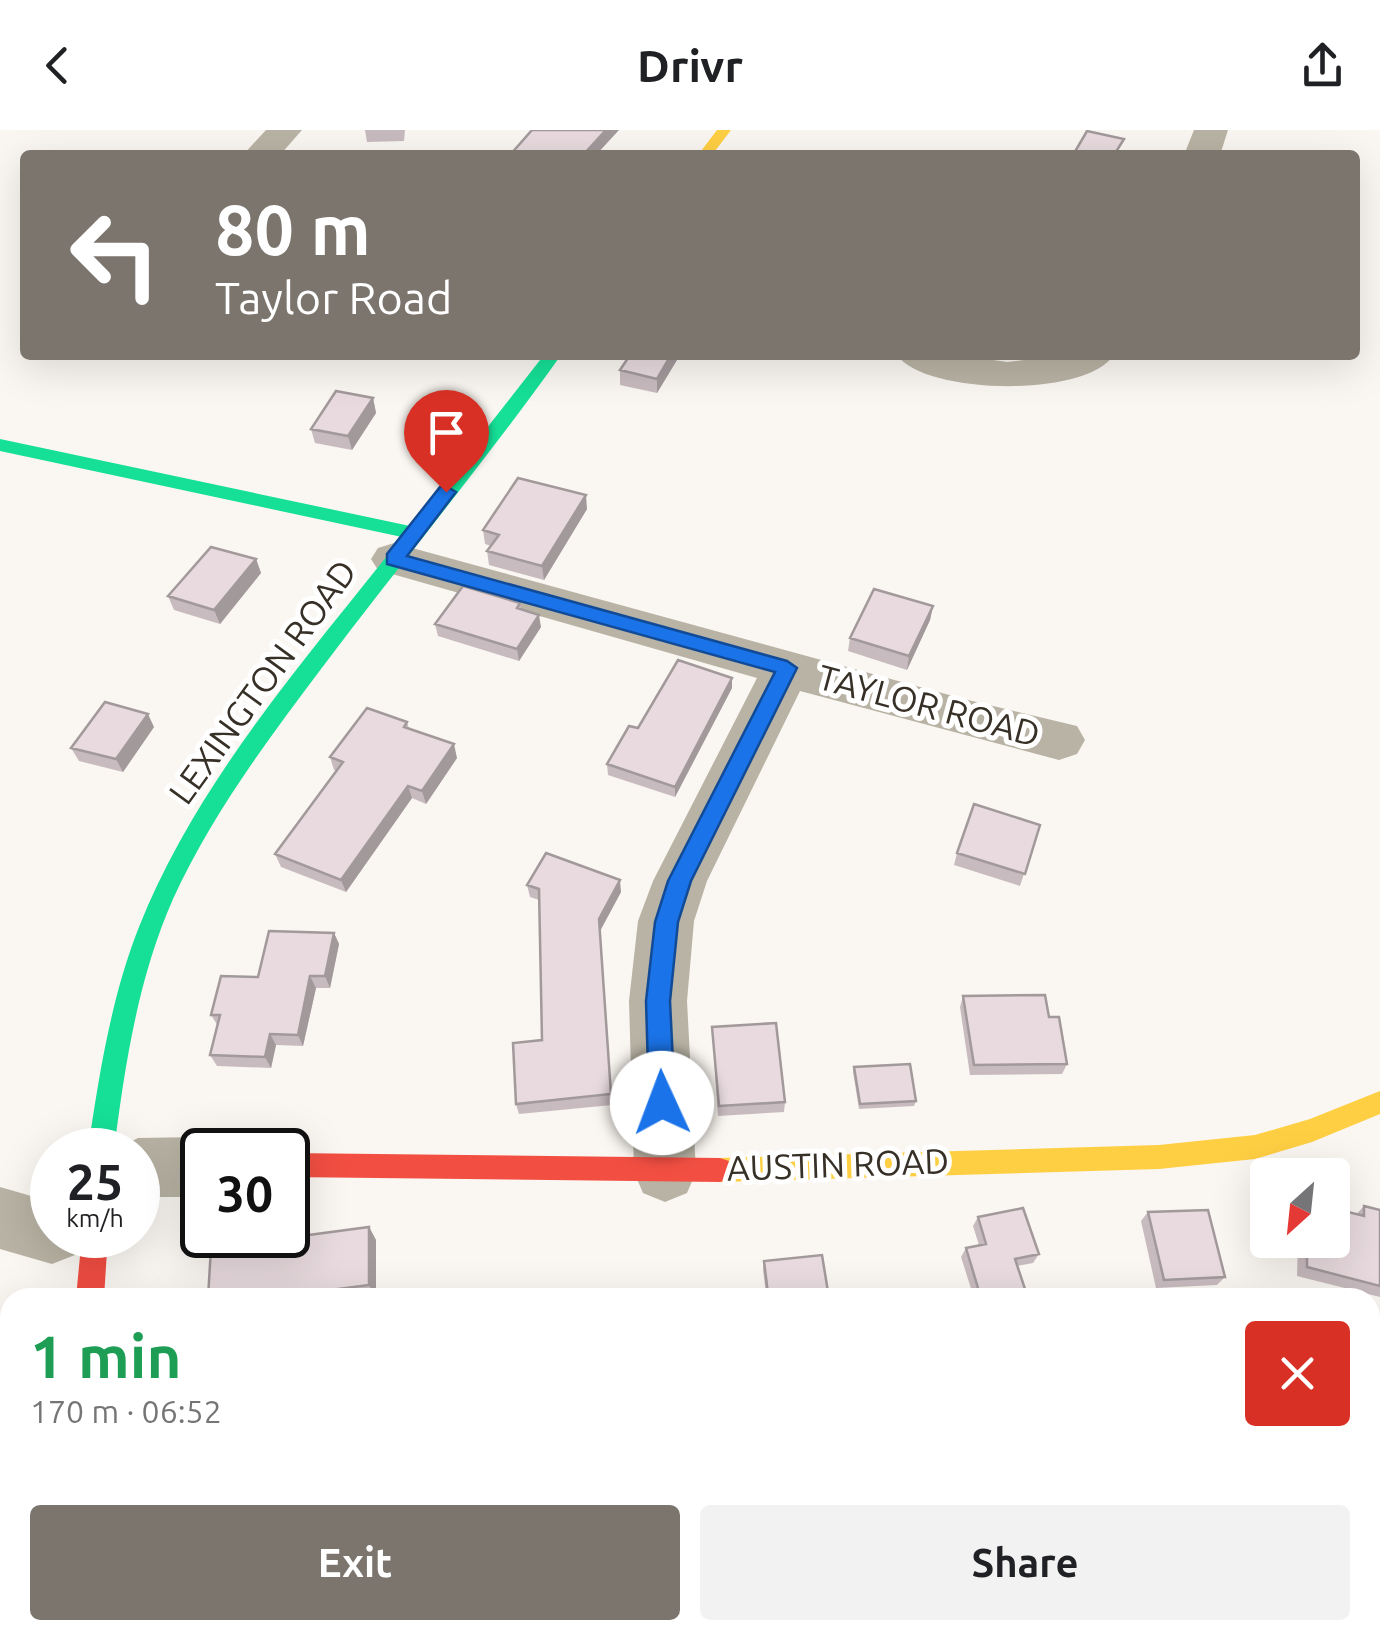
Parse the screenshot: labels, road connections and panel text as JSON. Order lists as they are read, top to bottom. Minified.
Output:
{"streets":{"street":["LEXINGTON ROAD","TAYLOR ROAD","AUSTIN ROAD"]},"crossings":[["LEXINGTON ROAD","TAYLOR ROAD"]],"north":"bottom left","page":{"header":"Drivr","turn":["80 m","Taylor Road"],"speed":"25 km/h","limit":"30","heading":["1 min","170 m · 06:52"],"buttons":["Exit","Share"]}}
